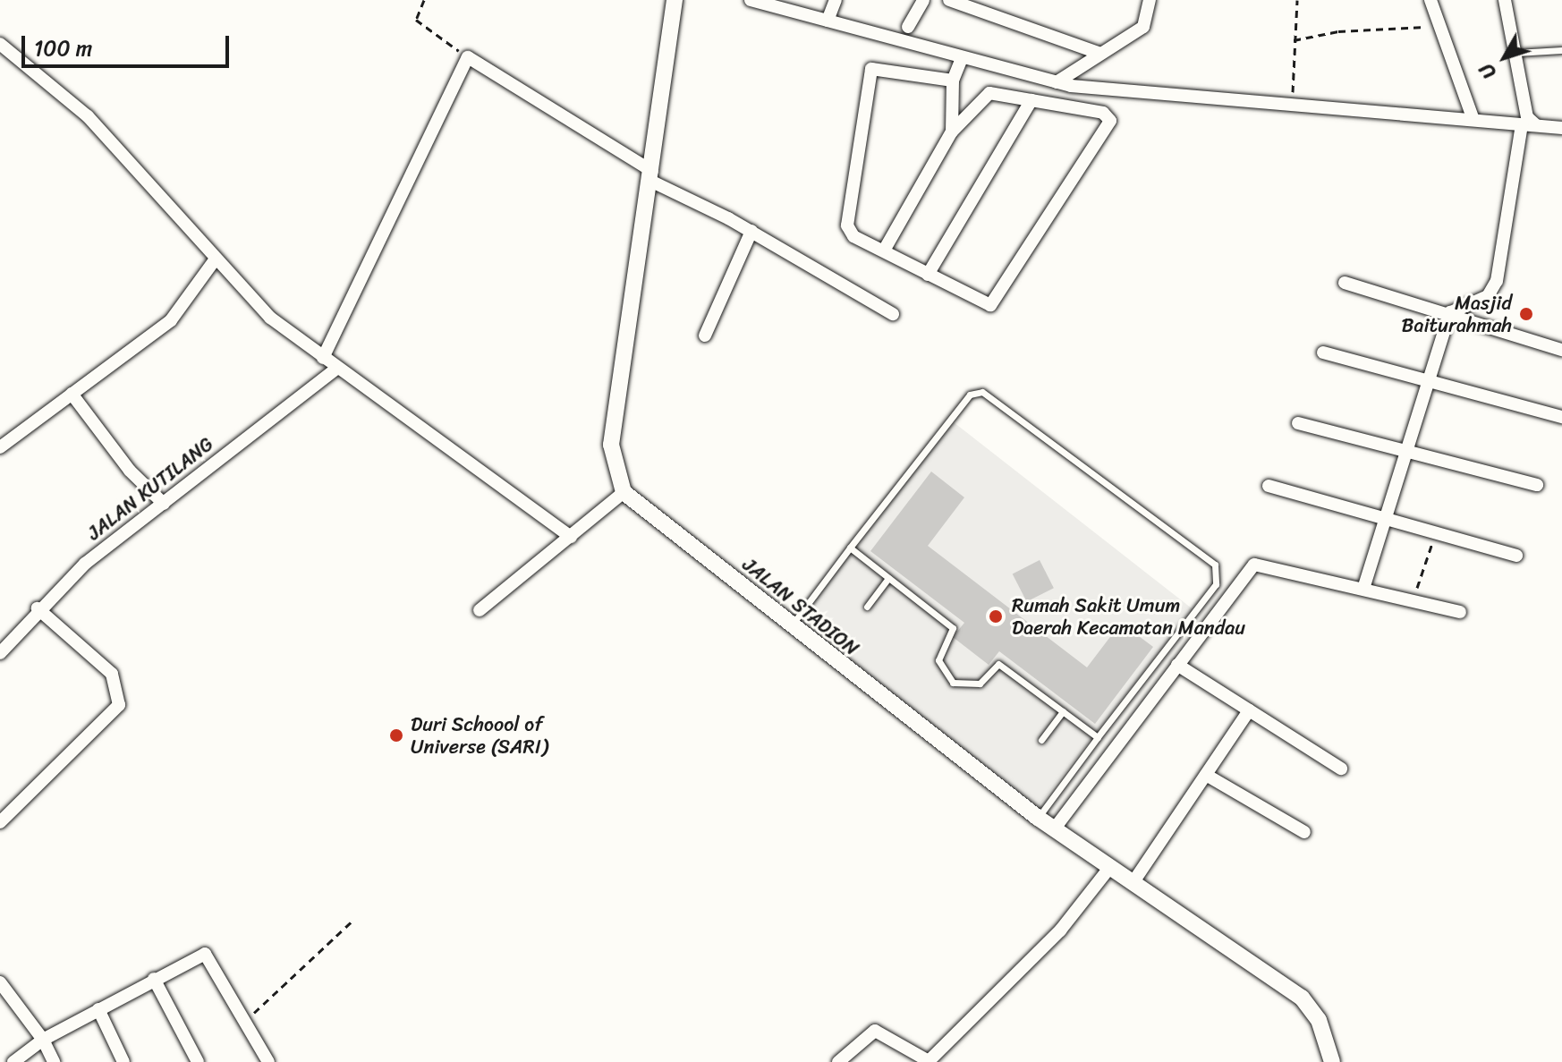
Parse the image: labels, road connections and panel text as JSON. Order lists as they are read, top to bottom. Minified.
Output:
{"streets":{"street":["JALAN KUTILANG","JALAN STADION"]},"places":["Masjid Baiturahmah","Rumah Sakit Umum Daerah Kecamatan Mandau","Duri Schoool of Universe (SARI)"],"scale_bar":"100 m","north":"bottom left"}
